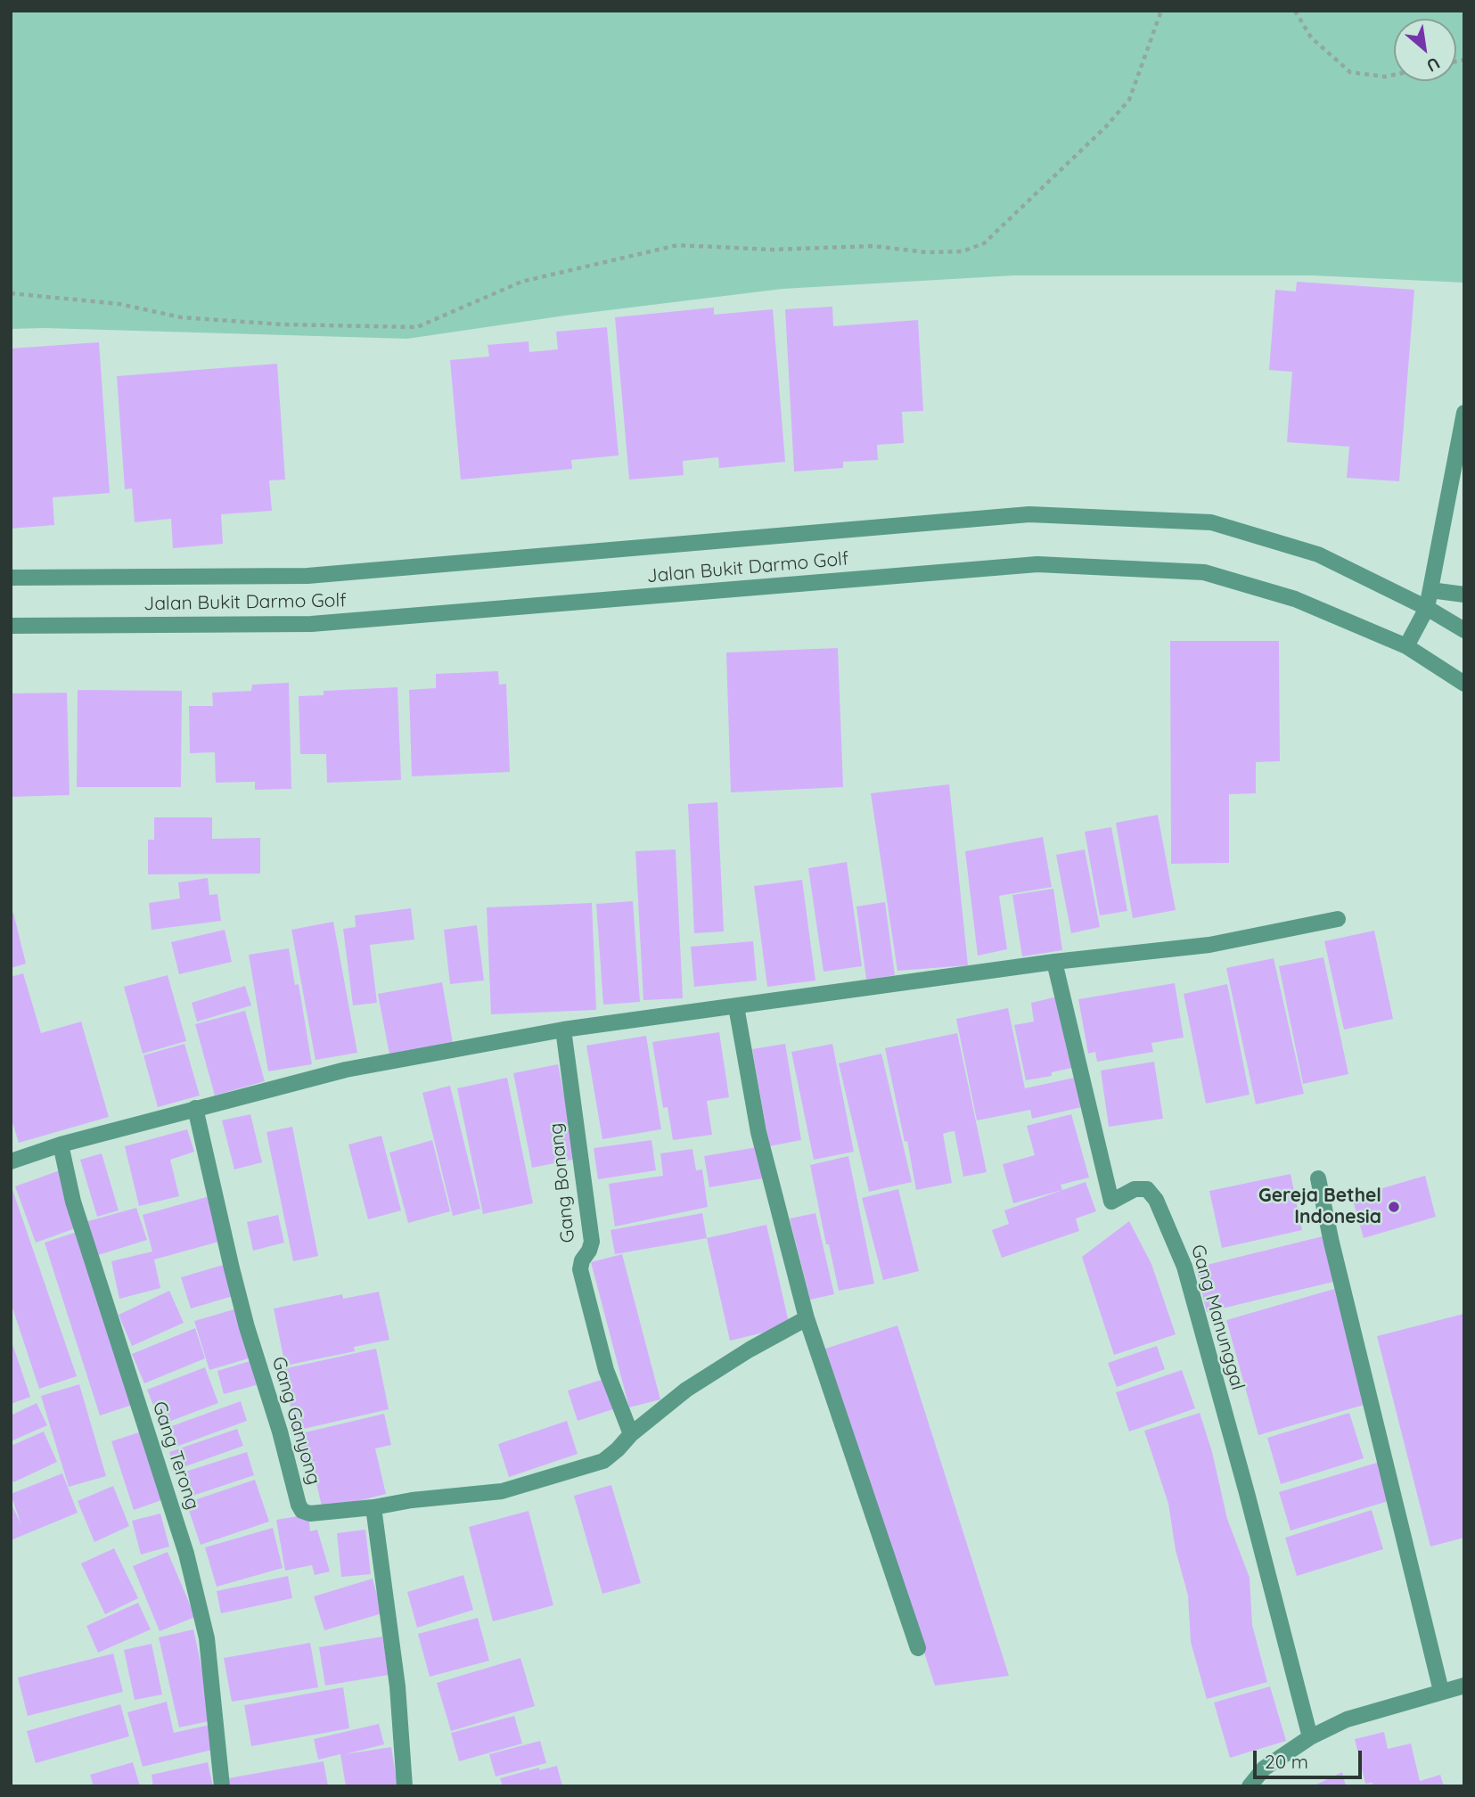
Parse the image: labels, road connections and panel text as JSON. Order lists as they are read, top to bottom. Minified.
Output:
{"streets":{"street":["Jalan Bukit Darmo Golf","Gang Bonang","Gang Manunggal","Gang Ganyong","Gang Terong"]},"crossings":[["Gang Bonang","Gang Ganyong"]],"places":["Gereja Bethel Indonesia"],"scale_bar":"20 m","north":"bottom right"}
